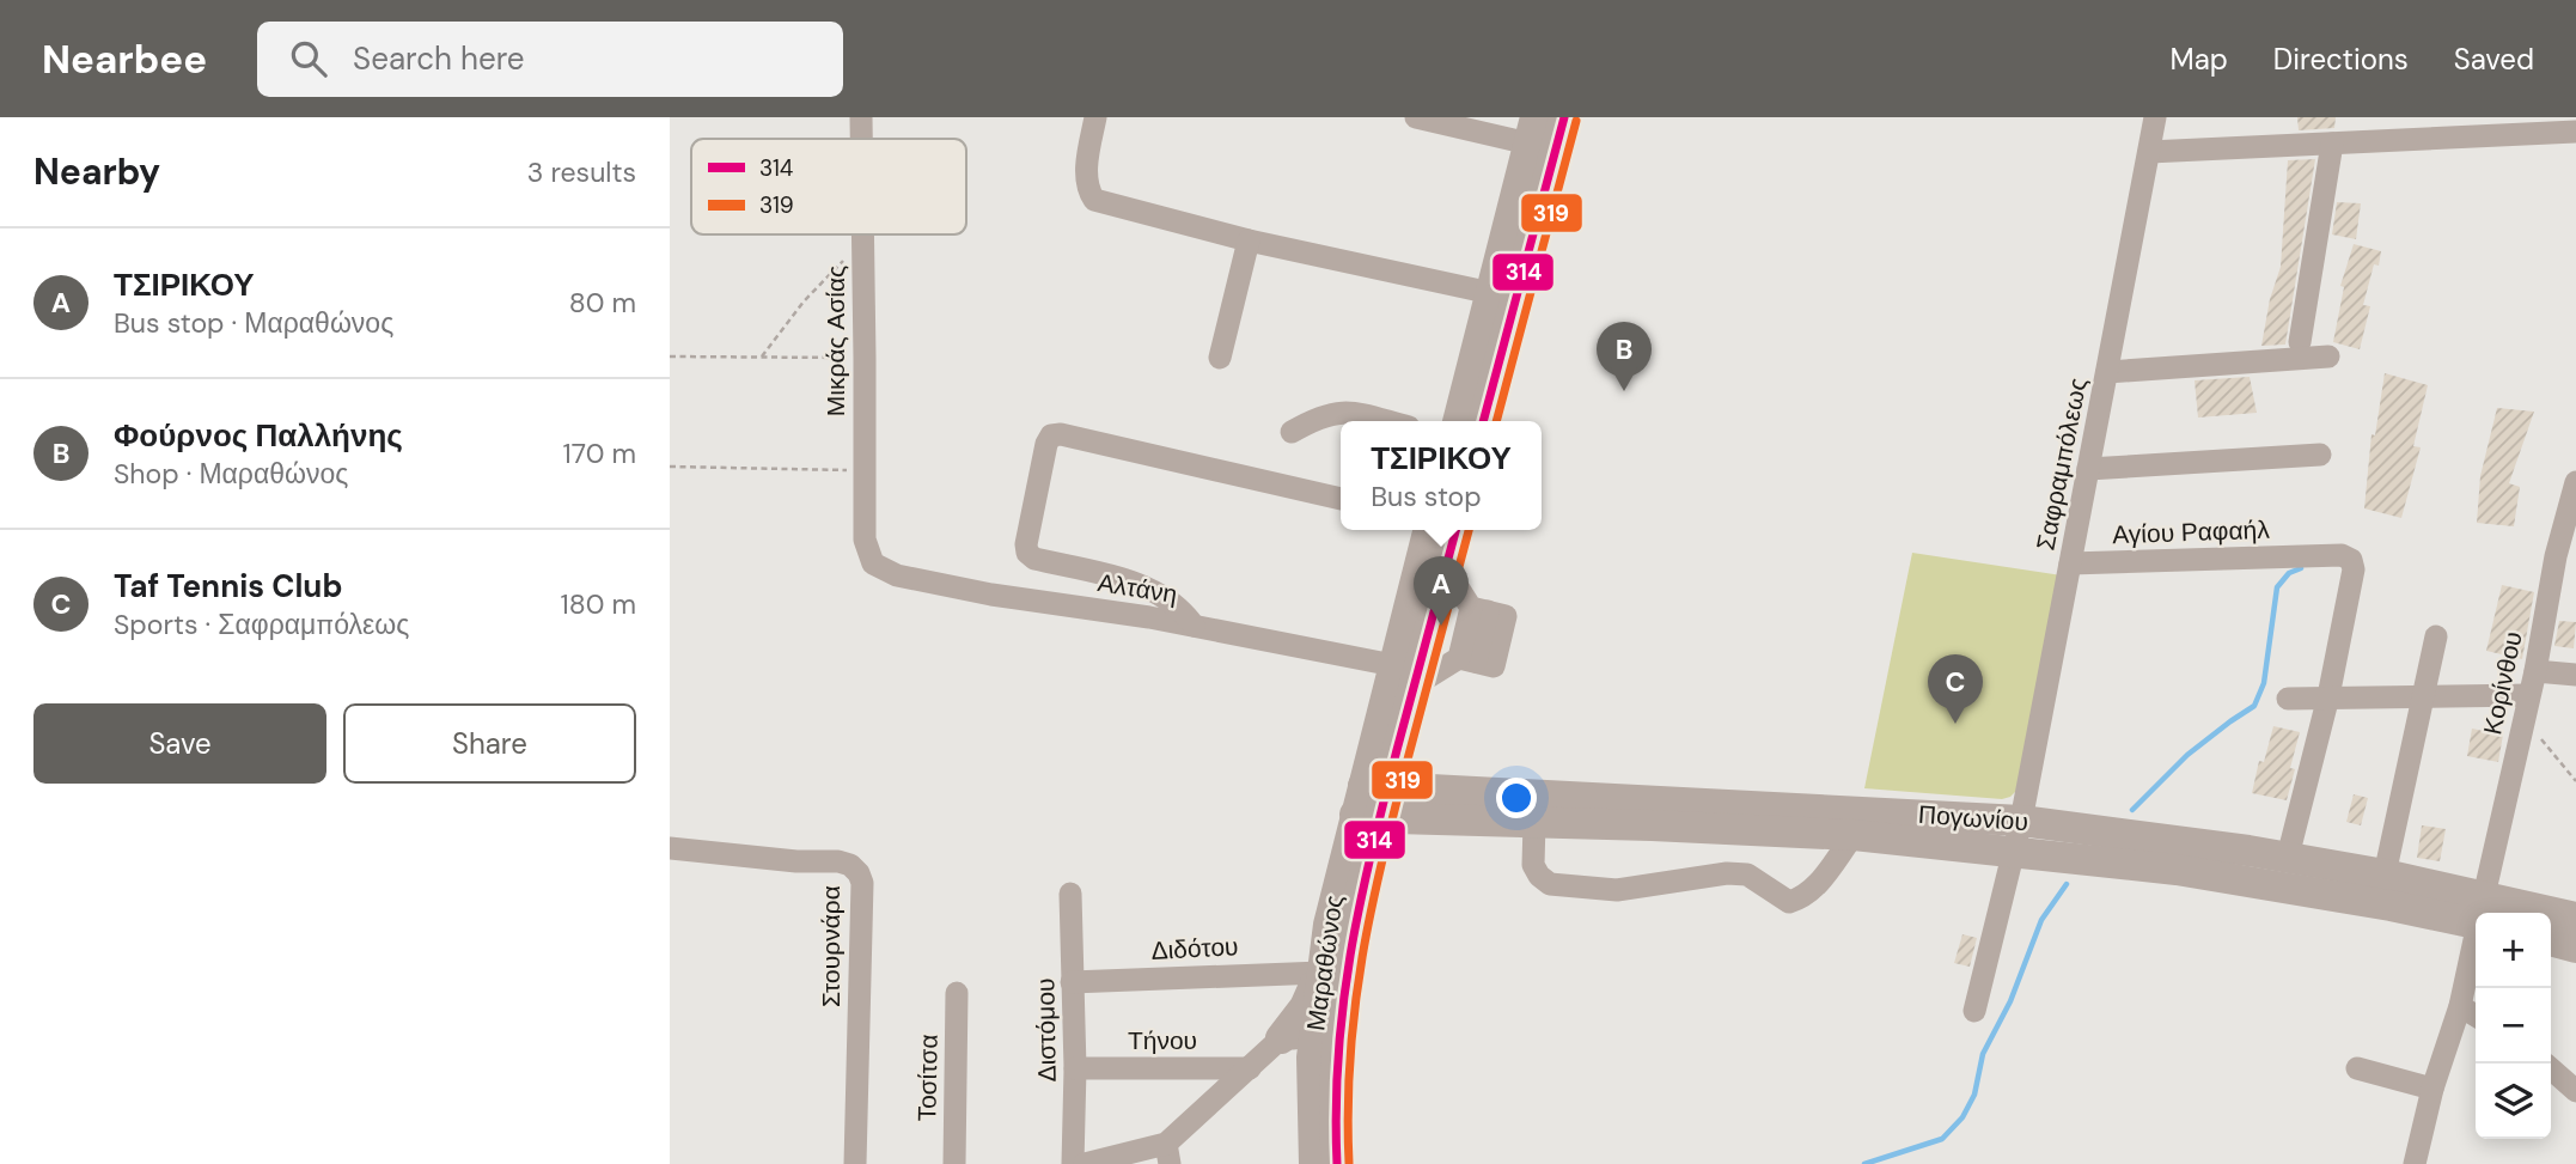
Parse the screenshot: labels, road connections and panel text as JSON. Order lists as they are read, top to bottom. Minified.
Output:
{"streets":{"main road":["Πογωνίου","Μαραθώνος"],"street":["Μικράς Ασίας","Σαφραμπόλεως","Αγίου Ραφαήλ","Αλτάνη","Κορίνθου","Στουρνάρα","Διδότου","Διστόμου","Τήνου","Τοσίτσα"]},"crossings":[["Μικράς Ασίας","Αλτάνη"],["Σαφραμπόλεως","Αγίου Ραφαήλ"],["Σαφραμπόλεως","Πογωνίου"],["Αλτάνη","Μαραθώνος"],["Πογωνίου","Μαραθώνος"],["Διδότου","Μαραθώνος"],["Διδότου","Διστόμου"],["Μαραθώνος","Τήνου"],["Διστόμου","Τήνου"]],"lines":["transit line 314","transit line 319"],"legend":["314","319"],"page":{"header":"Nearbee","search":"Search here","nav":["Map","Directions","Saved"],"heading":["Nearby","3 results"],"list":[{"mark":"A","name":"ΤΣΙΡΙΚΟΥ","note":"Bus stop · Μαραθώνος","value":"80 m"},{"mark":"B","name":"Φούρνος Παλλήνης","note":"Shop · Μαραθώνος","value":"170 m"},{"mark":"C","name":"Taf Tennis Club","note":"Sports · Σαφραμπόλεως","value":"180 m"}],"pins":["B","A","C"],"popup":["ΤΣΙΡΙΚΟΥ","Bus stop"],"buttons":["Save","Share"],"map_buttons":["+","−"]}}
